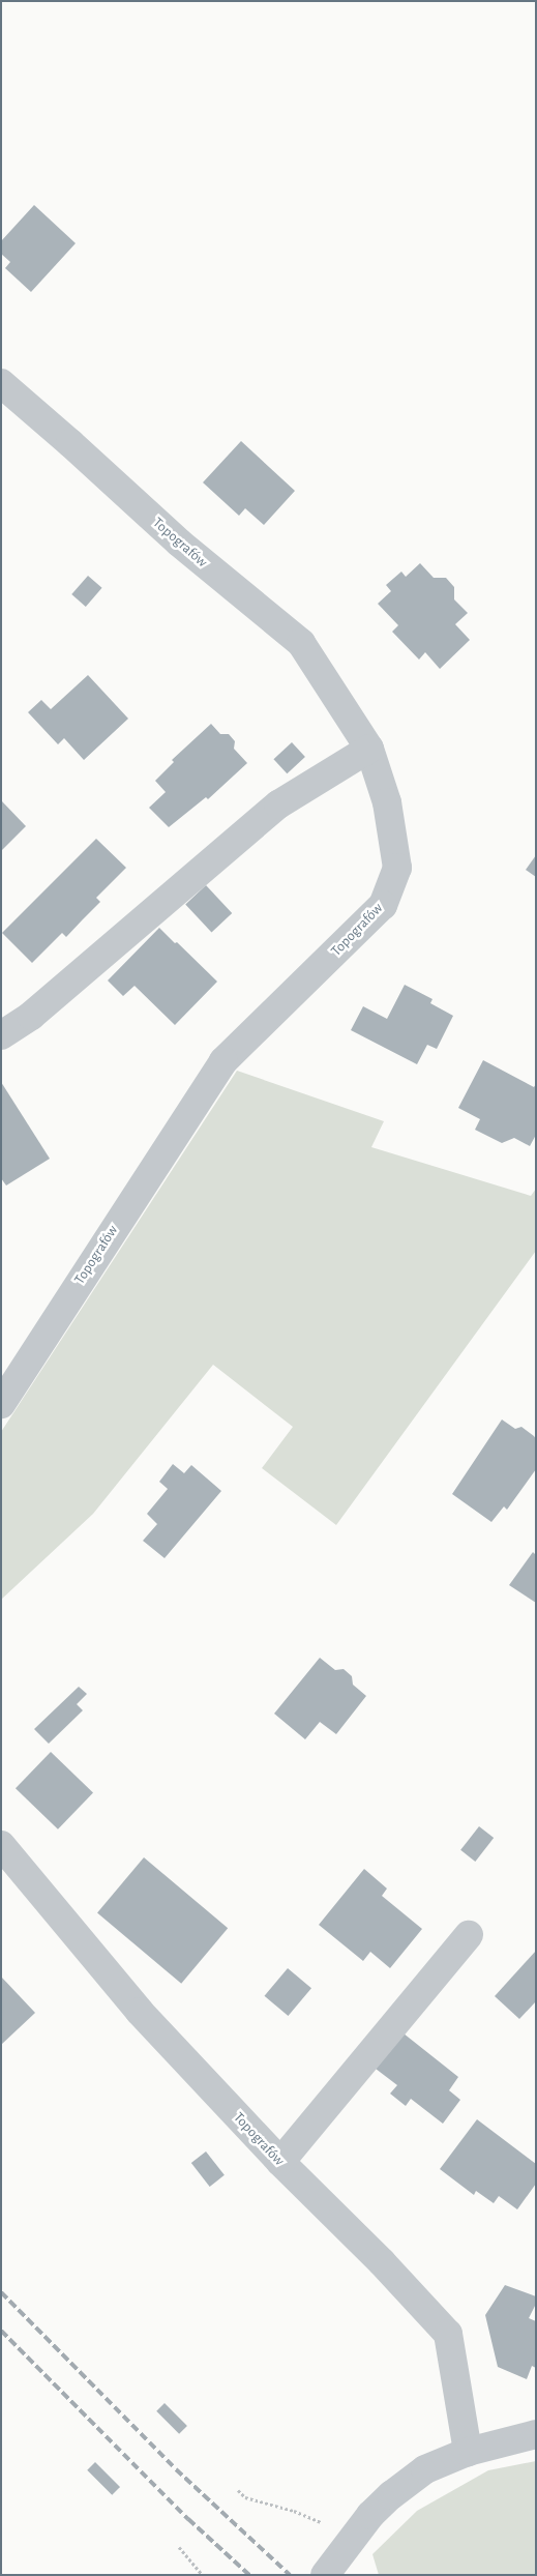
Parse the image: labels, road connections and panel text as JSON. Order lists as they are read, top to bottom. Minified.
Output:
{"streets":{"street":["Topografów"]}}
